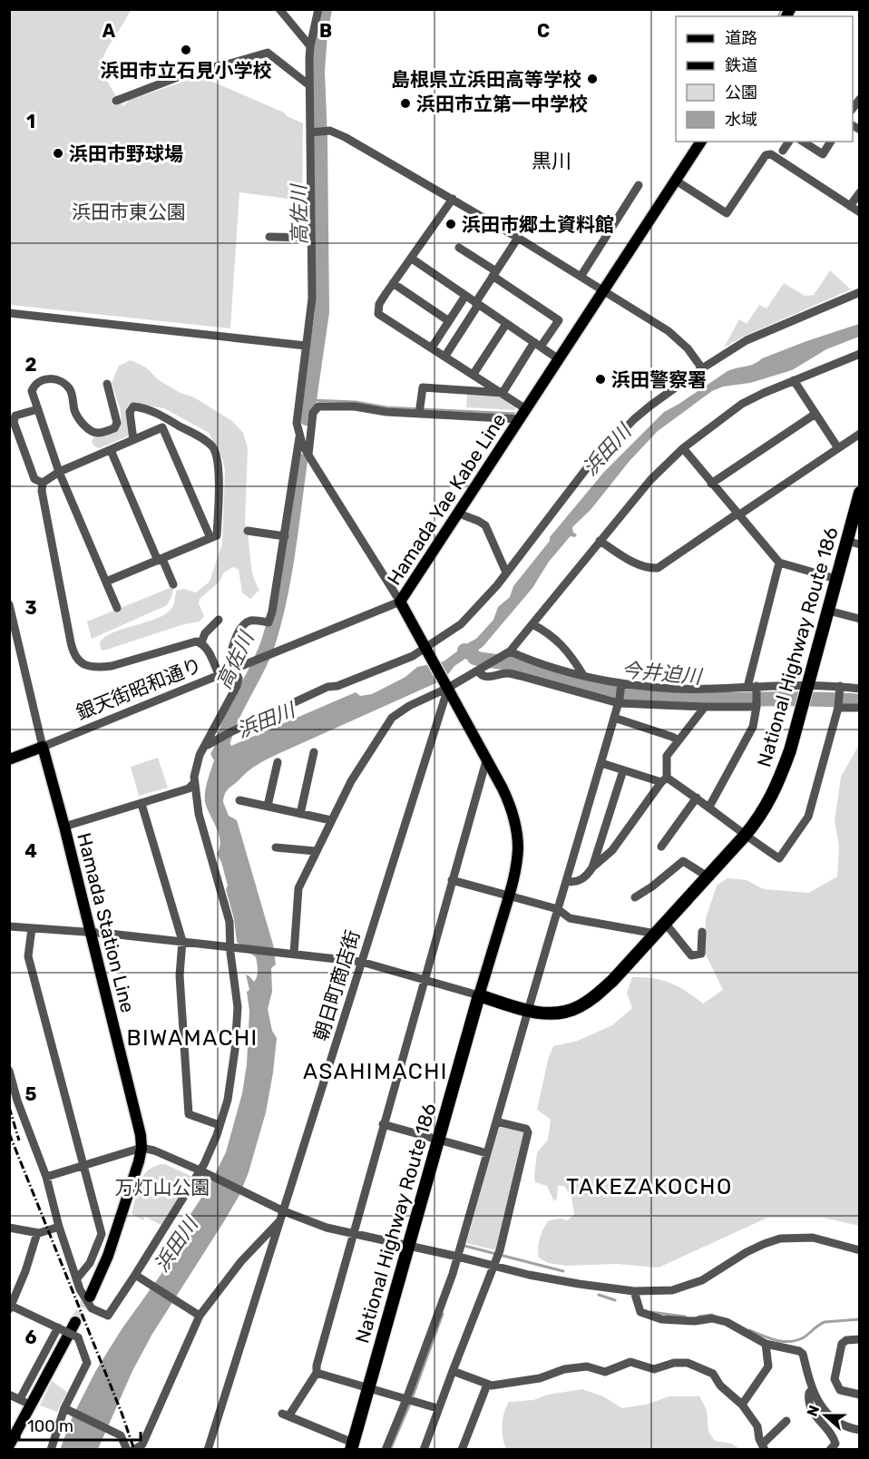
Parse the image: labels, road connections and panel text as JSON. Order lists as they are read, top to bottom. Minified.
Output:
{"streets":{"highway":["National Highway Route 186"],"main road":["Hamada Yae Kabe Line","Hamada Station Line"],"street":["銀天街昭和通り","朝日町商店街"]},"crossings":[["Hamada Yae Kabe Line","National Highway Route 186"],["Hamada Yae Kabe Line","銀天街昭和通り"],["Hamada Yae Kabe Line","朝日町商店街"],["銀天街昭和通り","Hamada Station Line"]],"districts":["黒川","BIWAMACHI","ASAHIMACHI","TAKEZAKOCHO"],"water":["高佐川","浜田川","今井迫川"],"parks":["浜田市東公園","万灯山公園"],"places":["浜田市立石見小学校","島根県立浜田高等学校","浜田市立第一中学校","浜田市野球場","浜田市郷土資料館","浜田警察署"],"legend":["道路","鉄道","公園","水域"],"scale_bar":"100 m","north":"left","grid":{"columns":["A","B","C"],"rows":["1","2","3","4","5","6"]}}
